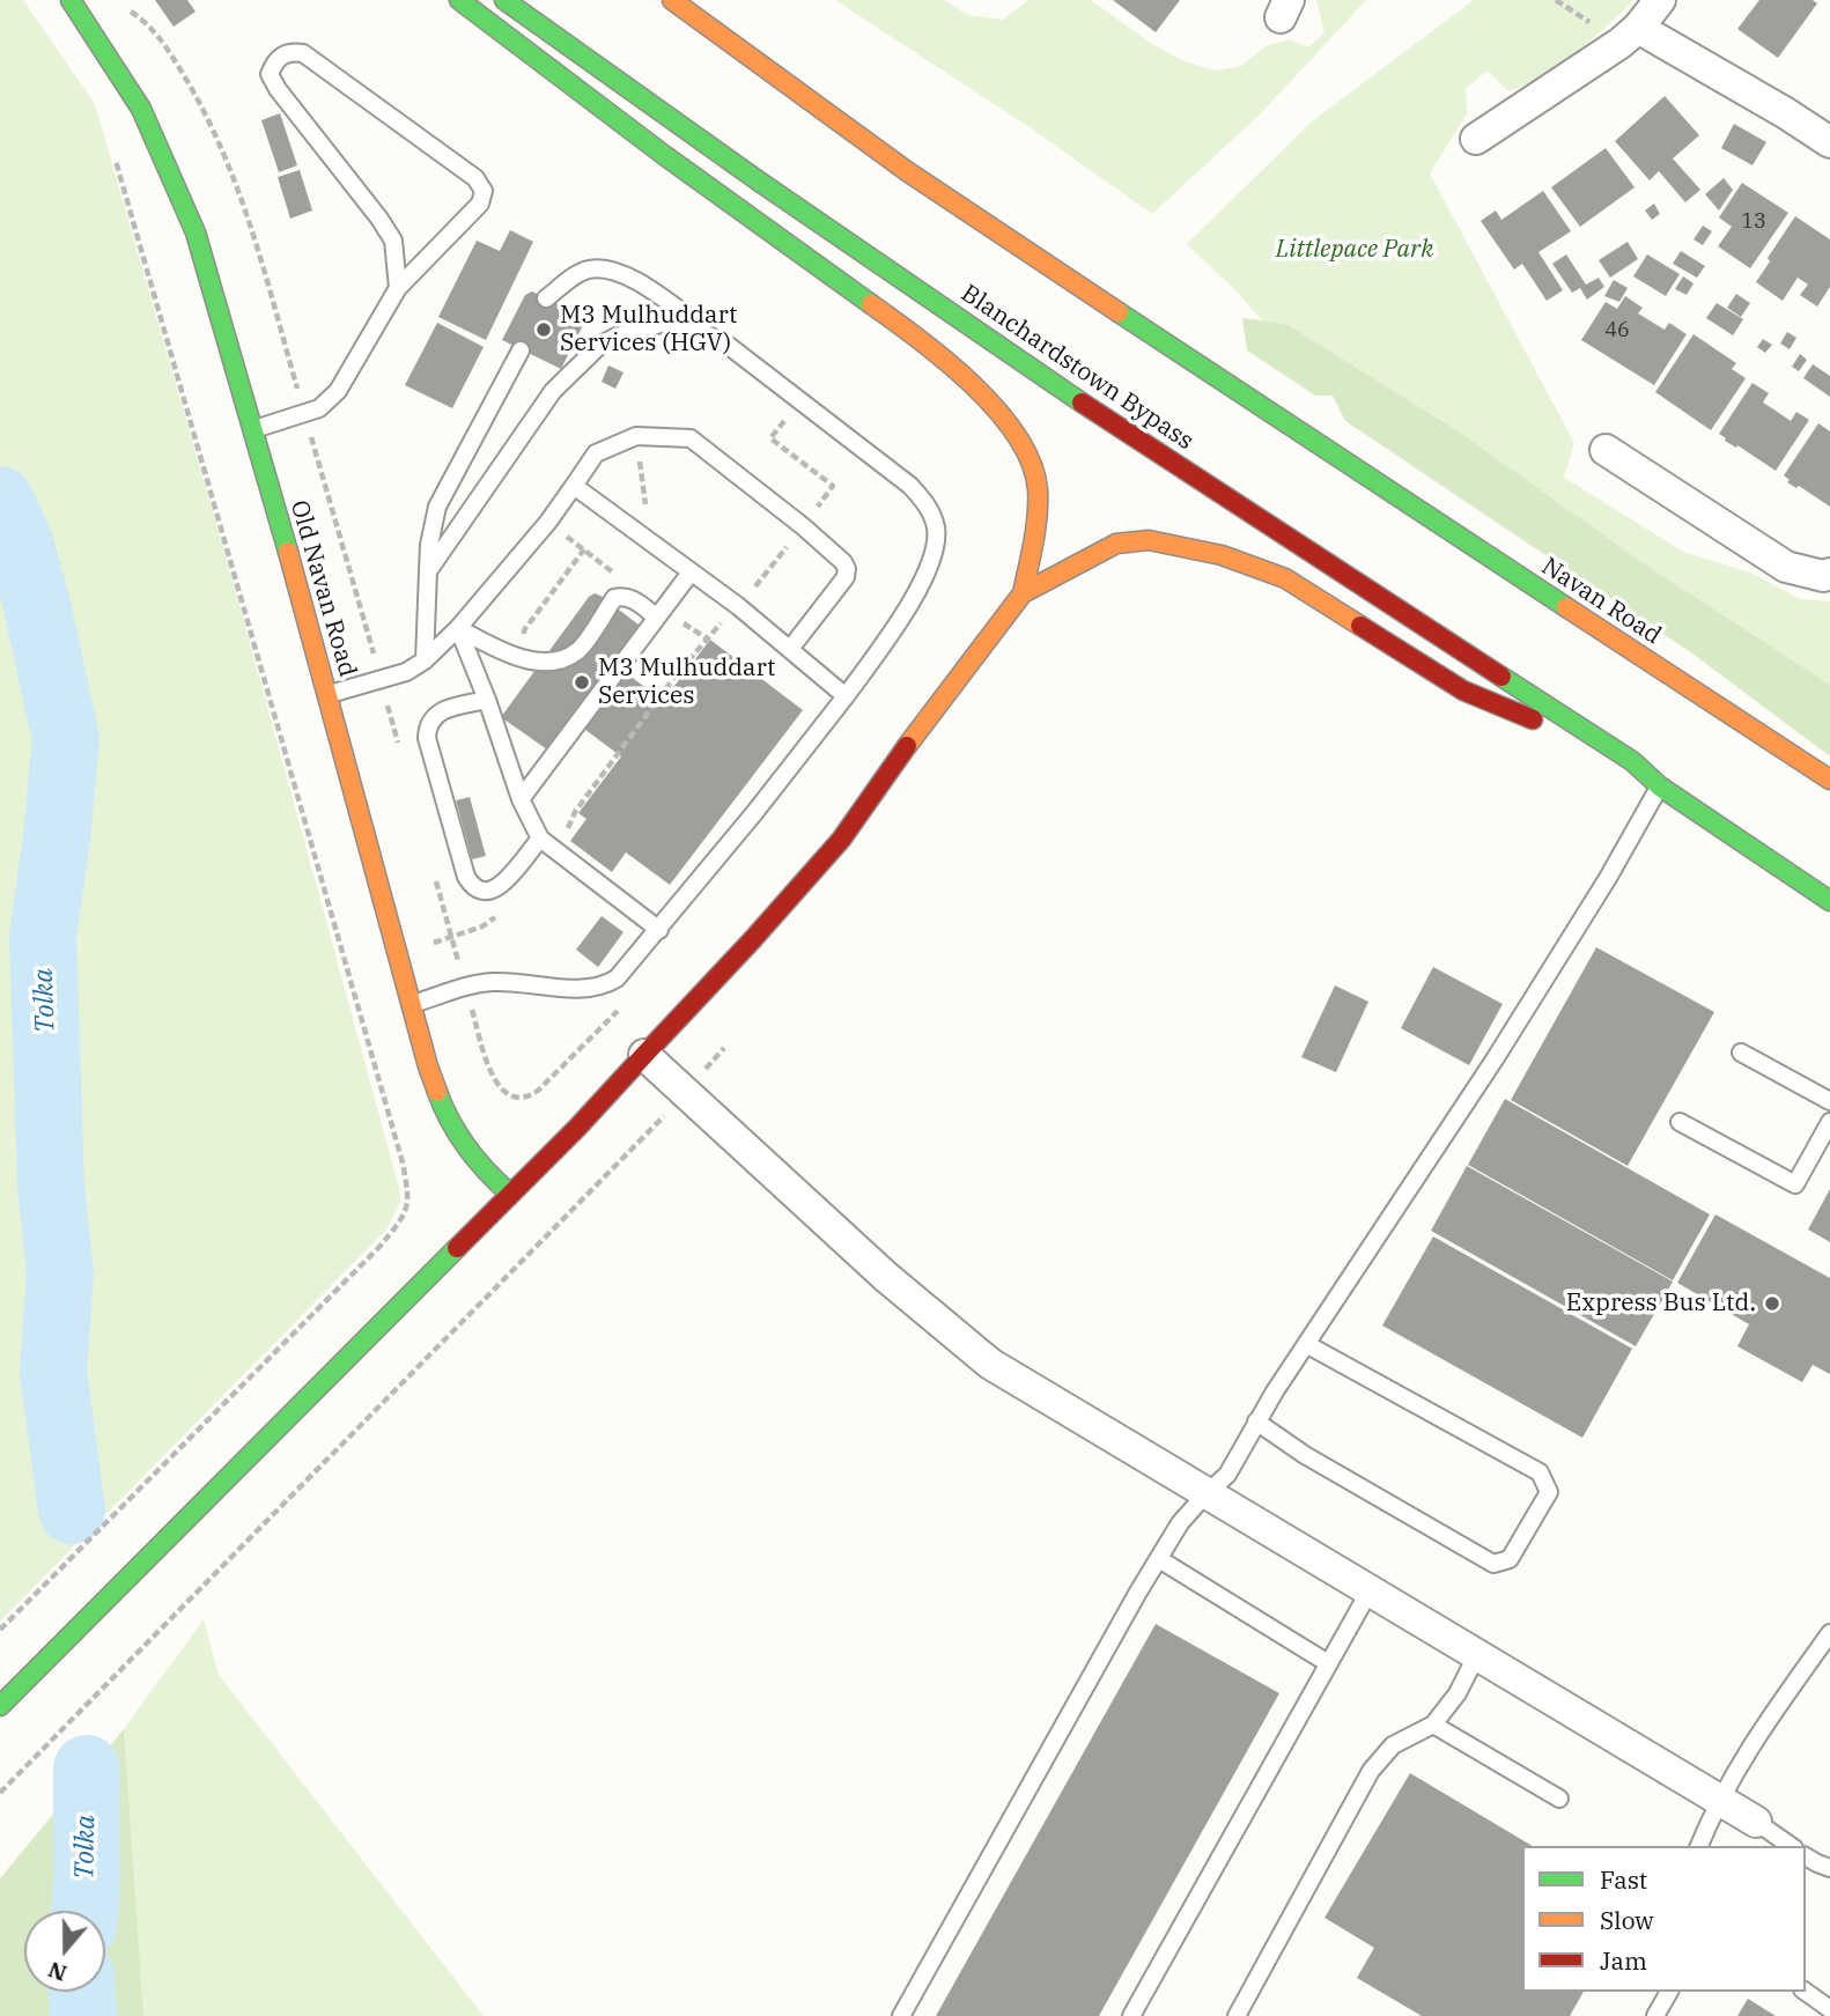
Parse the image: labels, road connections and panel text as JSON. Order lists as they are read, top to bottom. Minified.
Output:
{"streets":{"main road":["Blanchardstown Bypass","Old Navan Road","Navan Road"]},"water":["Tolka"],"parks":["Littlepace Park"],"places":["M3 Mulhuddart Services (HGV)","M3 Mulhuddart Services","Express Bus Ltd."],"house_numbers":["13","46"],"legend":["Fast","Slow","Jam"],"north":"bottom"}
